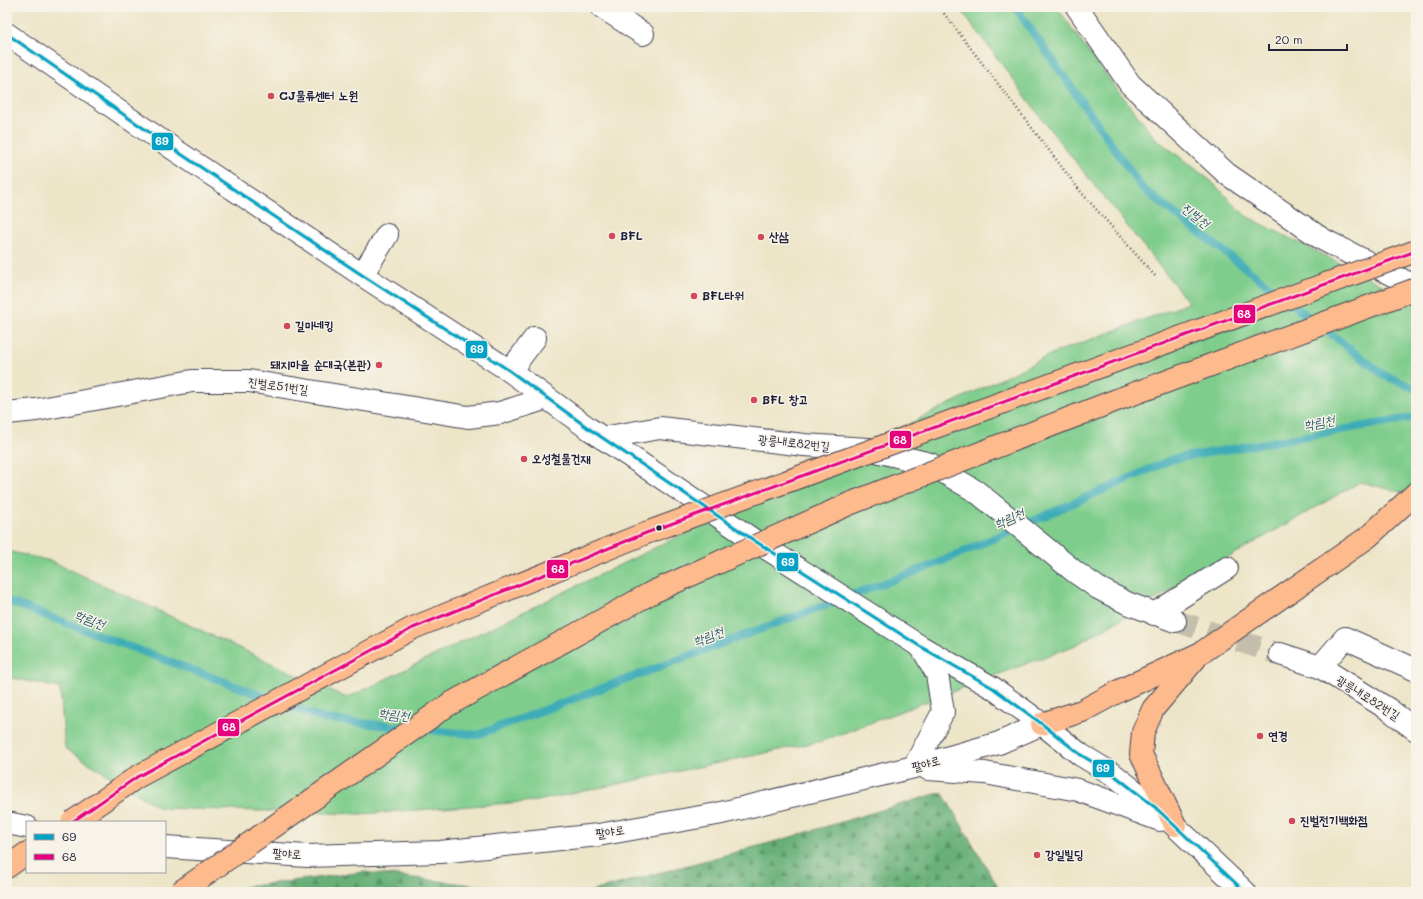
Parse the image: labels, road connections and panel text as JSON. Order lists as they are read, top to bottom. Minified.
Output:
{"streets":{"street":["진벌로51번길","광릉내로82번길","팔야로"]},"water":["진벌천","학림천"],"places":["CJ물류센터 노원","BFL","산삼","BFL타워","길마네킹","돼지마을 순대국(본관)","BFL 창고","오성철물건재","연경","진벌전기백화점","강일빌딩"],"lines":["transit line 69","transit line 68"],"legend":["69","68"],"scale_bar":"20 m"}
